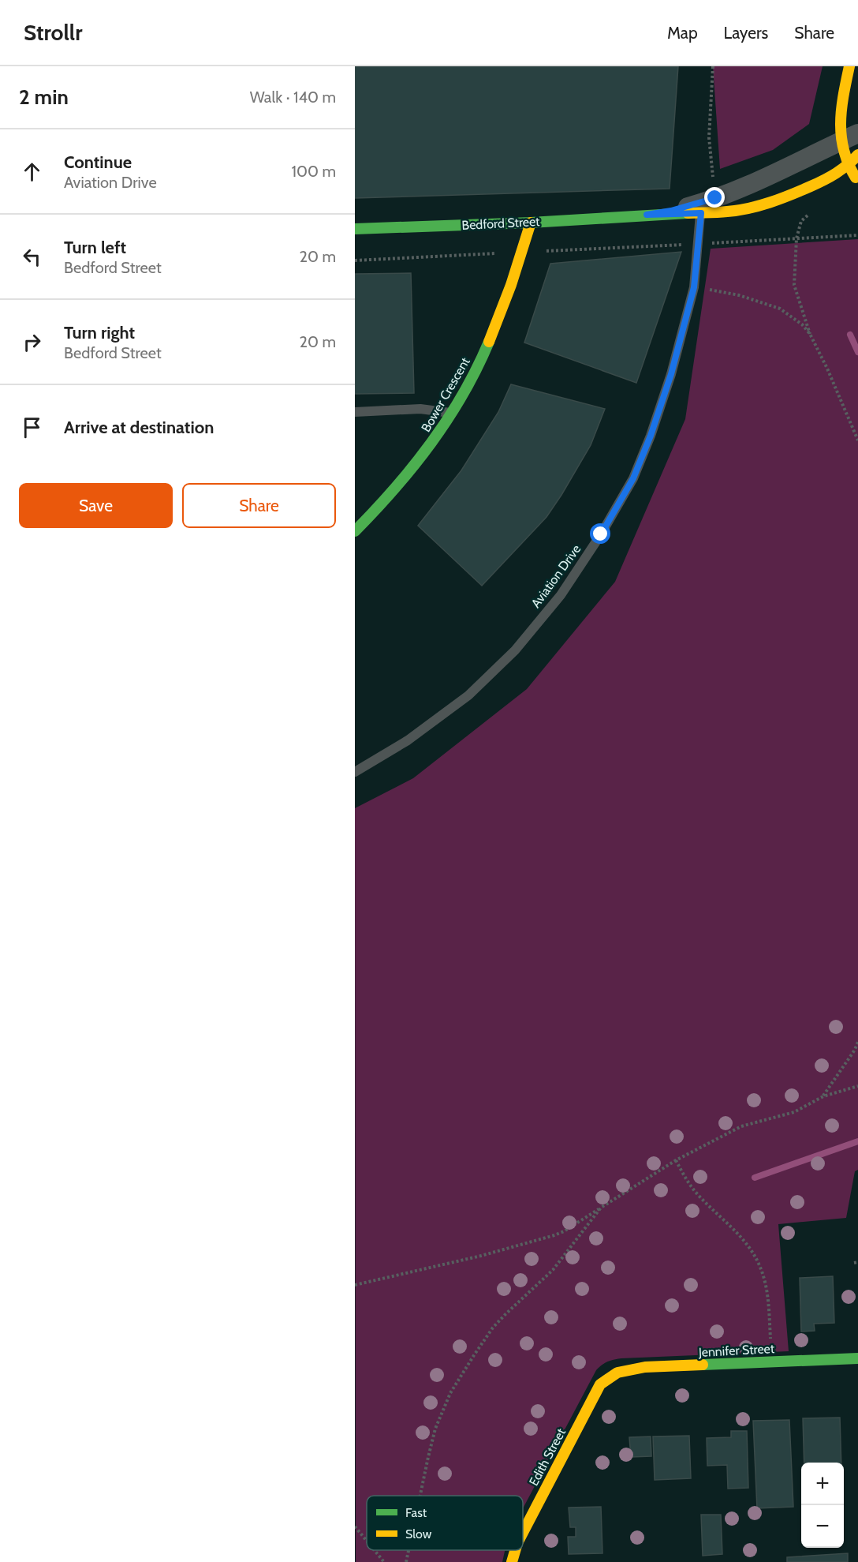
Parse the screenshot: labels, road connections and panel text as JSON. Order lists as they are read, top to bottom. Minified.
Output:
{"streets":{"street":["Bedford Street","Bower Crescent","Jennifer Street","Edith Street"],"lane":["Aviation Drive"]},"crossings":[["Bedford Street","Bower Crescent"],["Bedford Street","Aviation Drive"],["Jennifer Street","Edith Street"]],"legend":["Fast","Slow"],"page":{"header":"Strollr","nav":["Map","Layers","Share"],"heading":["2 min","Walk · 140 m"],"list":[["Continue","Aviation Drive","100 m"],["Turn left","Bedford Street","20 m"],["Turn right","Bedford Street","20 m"],"Arrive at destination"],"buttons":["Save","Share"],"map_buttons":["+","−"]}}
